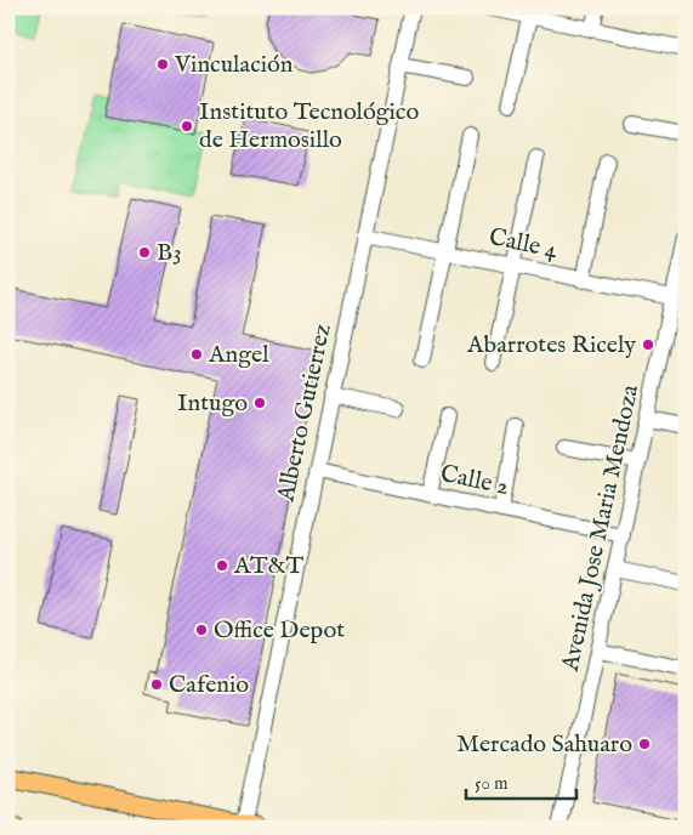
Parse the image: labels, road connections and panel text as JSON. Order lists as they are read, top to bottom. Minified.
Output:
{"streets":{"street":["Calle 4","Alberto Gutierrez","Calle 2","Avenida Jose Maria Mendoza"]},"crossings":[["Calle 4","Alberto Gutierrez"],["Calle 4","Avenida Jose Maria Mendoza"],["Alberto Gutierrez","Calle 2"],["Calle 2","Avenida Jose Maria Mendoza"]],"places":["Vinculación","Instituto Tecnológico de Hermosillo","B3","Abarrotes Ricely","Angel","Intugo","AT&T","Office Depot","Cafenio","Mercado Sahuaro"],"scale_bar":"50 m"}
